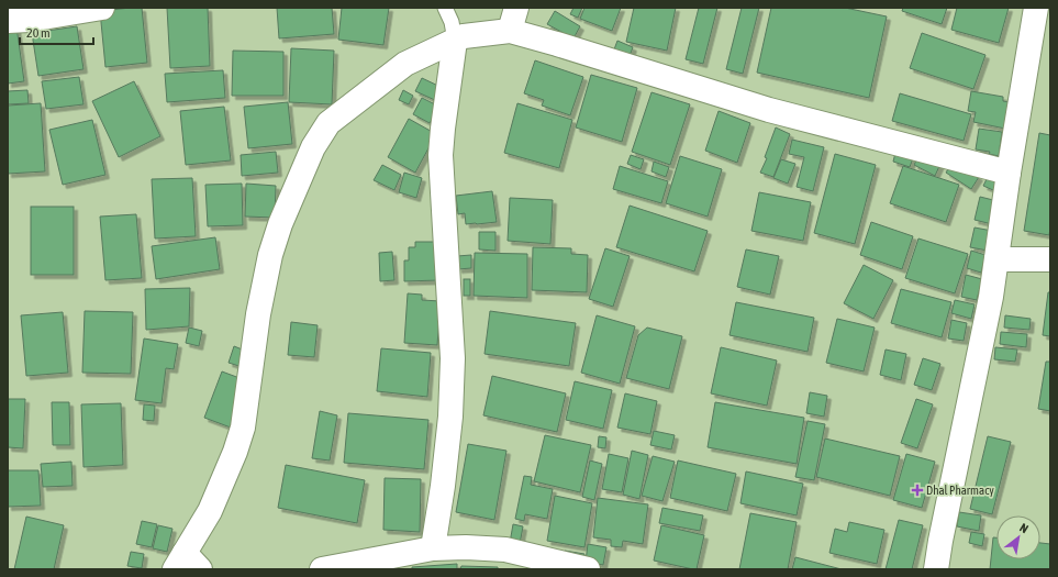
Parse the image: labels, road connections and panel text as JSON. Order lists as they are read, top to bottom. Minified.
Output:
{"places":{"health":["Dhal Pharmacy"]},"scale_bar":"20 m","north":"top right"}
